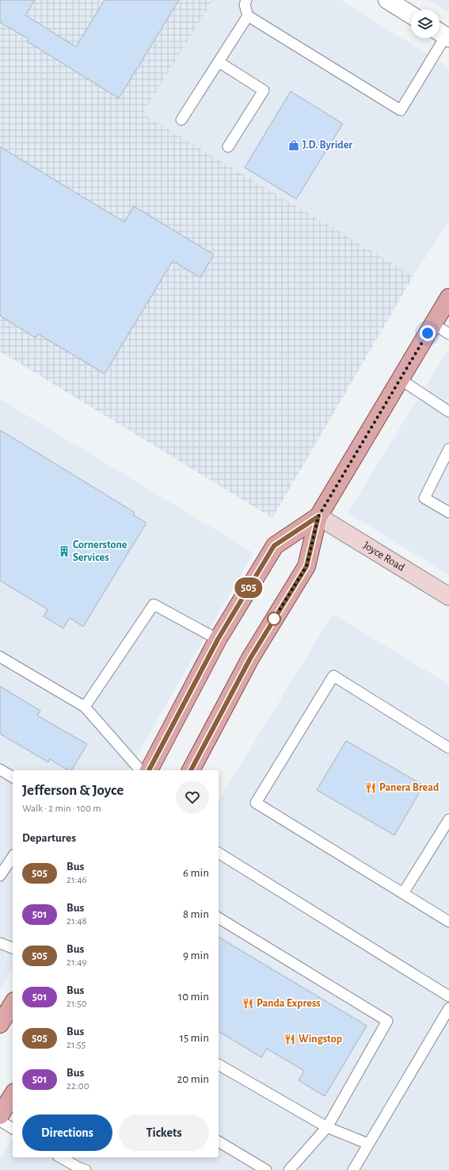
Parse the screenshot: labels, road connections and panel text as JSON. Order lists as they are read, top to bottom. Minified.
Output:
{"streets":{"street":["Joyce Road"]},"places":{"shop":["J.D. Byrider"],"building":["Cornerstone Services"],"restaurant":["Panera Bread","Panda Express","Wingstop"]},"lines":["bus line 505"],"page":{"on_map":"505","heading":[["Jefferson & Joyce","Walk · 2 min · 100 m"],"Departures"],"list":[{"mark":"505","name":"Bus","note":"21:46","value":"6 min"},{"mark":"501","name":"Bus","note":"21:48","value":"8 min"},{"mark":"505","name":"Bus","note":"21:49","value":"9 min"},{"mark":"501","name":"Bus","note":"21:50","value":"10 min"},{"mark":"505","name":"Bus","note":"21:55","value":"15 min"},{"mark":"501","name":"Bus","note":"22:00","value":"20 min"}],"buttons":["Directions","Tickets"]}}
